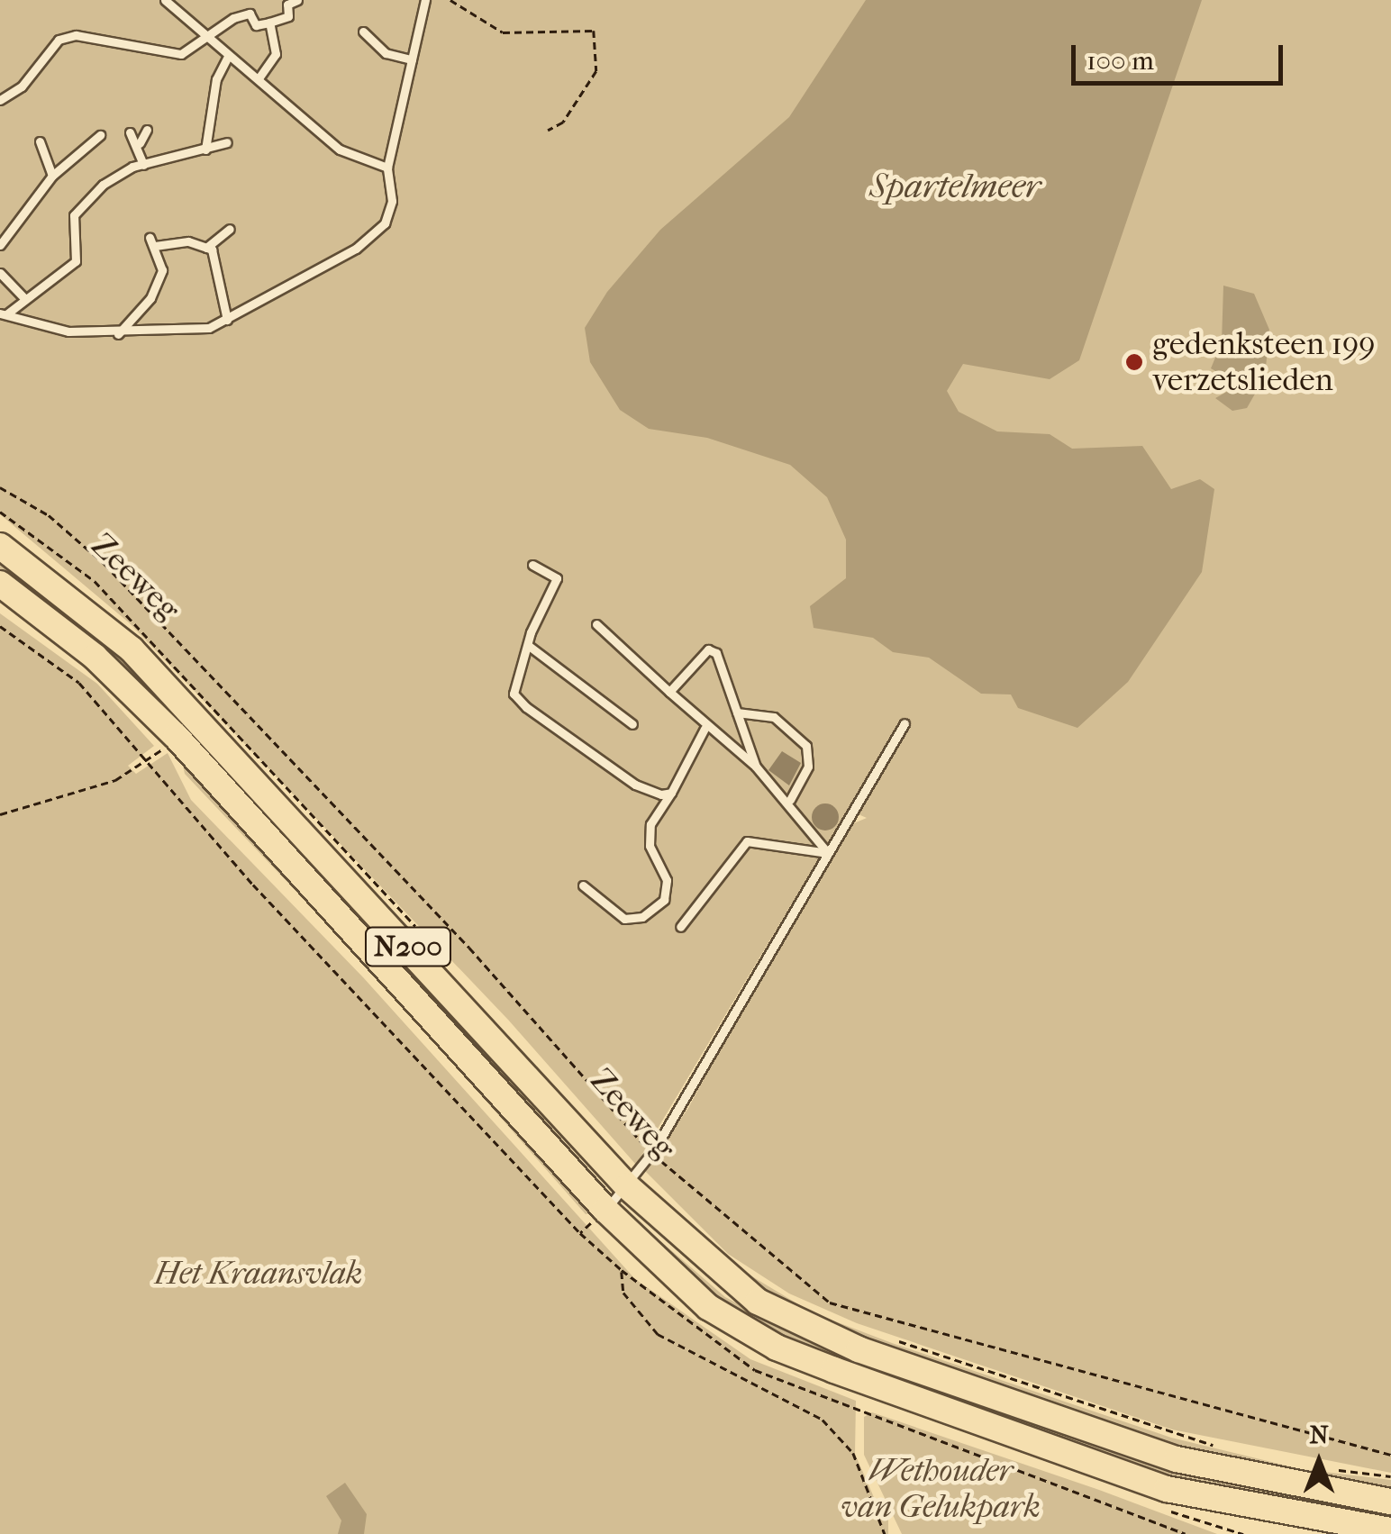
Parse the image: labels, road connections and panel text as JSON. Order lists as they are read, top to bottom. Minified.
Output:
{"streets":{"main road":["Zeeweg","N200"]},"water":["Spartelmeer"],"parks":["Het Kraansvlak","Wethouder van Gelukpark"],"places":["gedenksteen 199 verzetslieden"],"scale_bar":"100 m","north":"top"}
